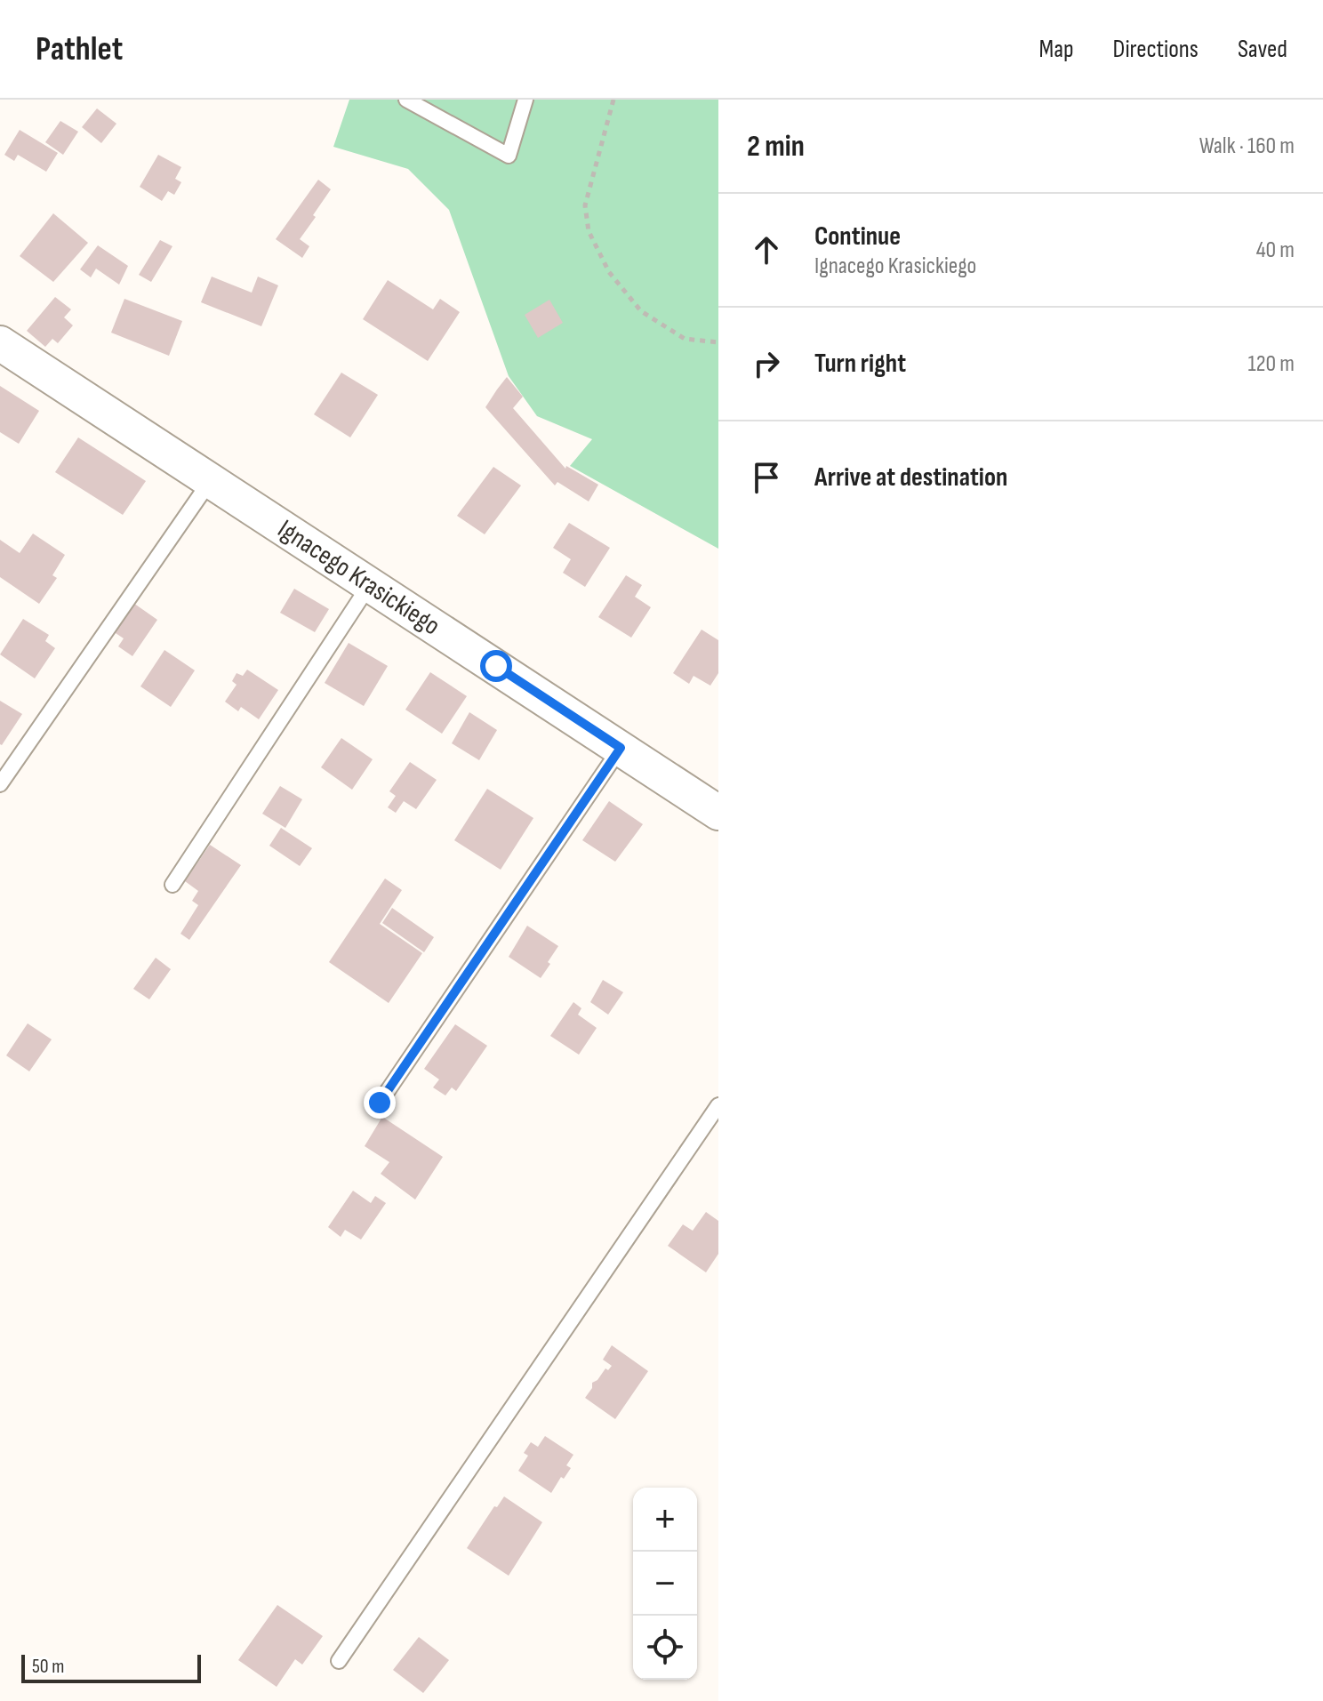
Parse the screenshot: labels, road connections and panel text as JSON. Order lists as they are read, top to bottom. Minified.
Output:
{"streets":{"street":["Ignacego Krasickiego"]},"scale_bar":"50 m","page":{"header":"Pathlet","nav":["Map","Directions","Saved"],"heading":["2 min","Walk · 160 m"],"list":[["Continue","Ignacego Krasickiego","40 m"],["Turn right","120 m"],"Arrive at destination"],"map_buttons":["+","−"],"scale":"50 m"}}
